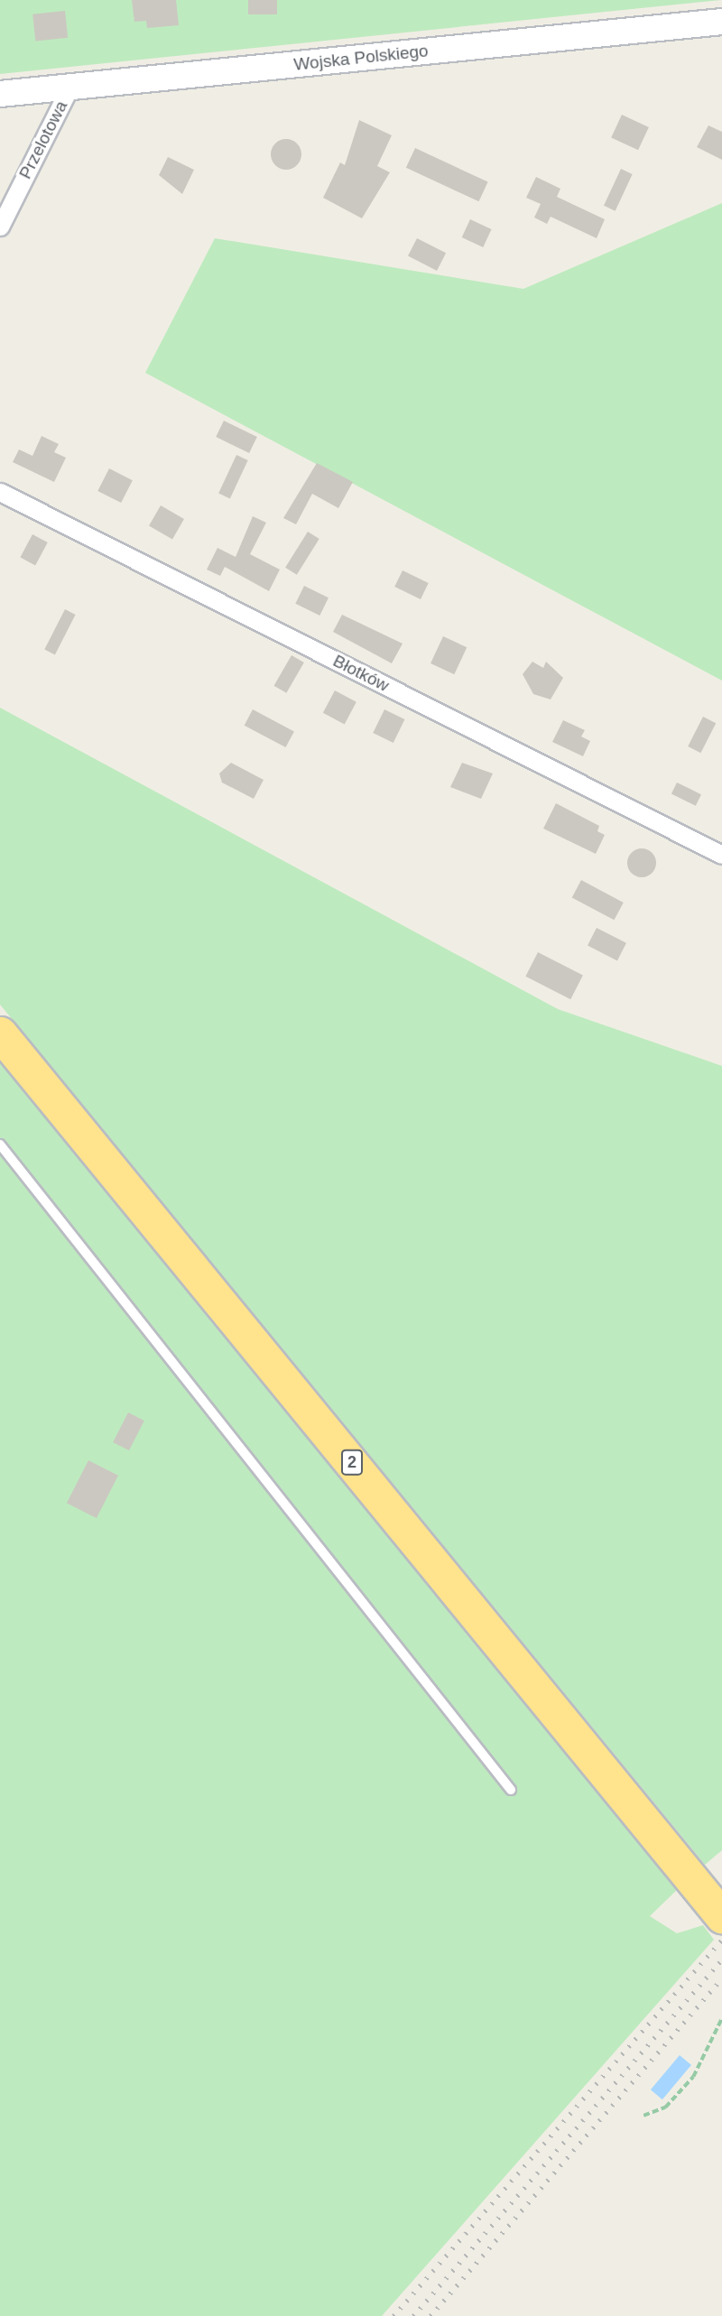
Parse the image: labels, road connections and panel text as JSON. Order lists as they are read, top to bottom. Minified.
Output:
{"streets":{"highway":["2"],"street":["Wojska Polskiego","Przelotowa","Błotków"]},"crossings":[["Wojska Polskiego","Przelotowa"]]}
